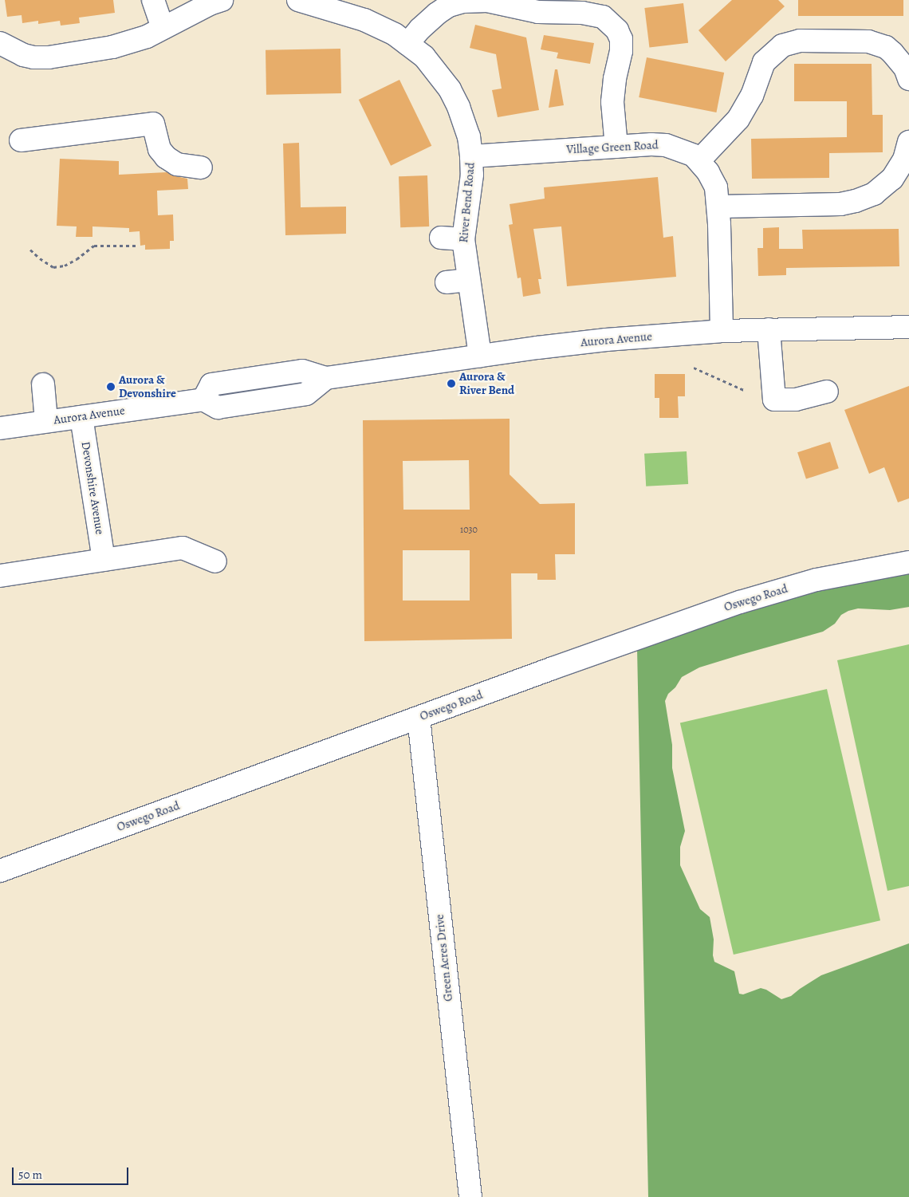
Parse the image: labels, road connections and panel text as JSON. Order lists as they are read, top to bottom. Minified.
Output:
{"streets":{"street":["Village Green Road","River Bend Road","Aurora Avenue","Devonshire Avenue","Oswego Road","Green Acres Drive"]},"crossings":[["Village Green Road","River Bend Road"],["River Bend Road","Aurora Avenue"],["Aurora Avenue","Devonshire Avenue"],["Oswego Road","Green Acres Drive"]],"places":["Aurora & River Bend","Aurora & Devonshire"],"house_numbers":["1030"],"scale_bar":"50 m"}
